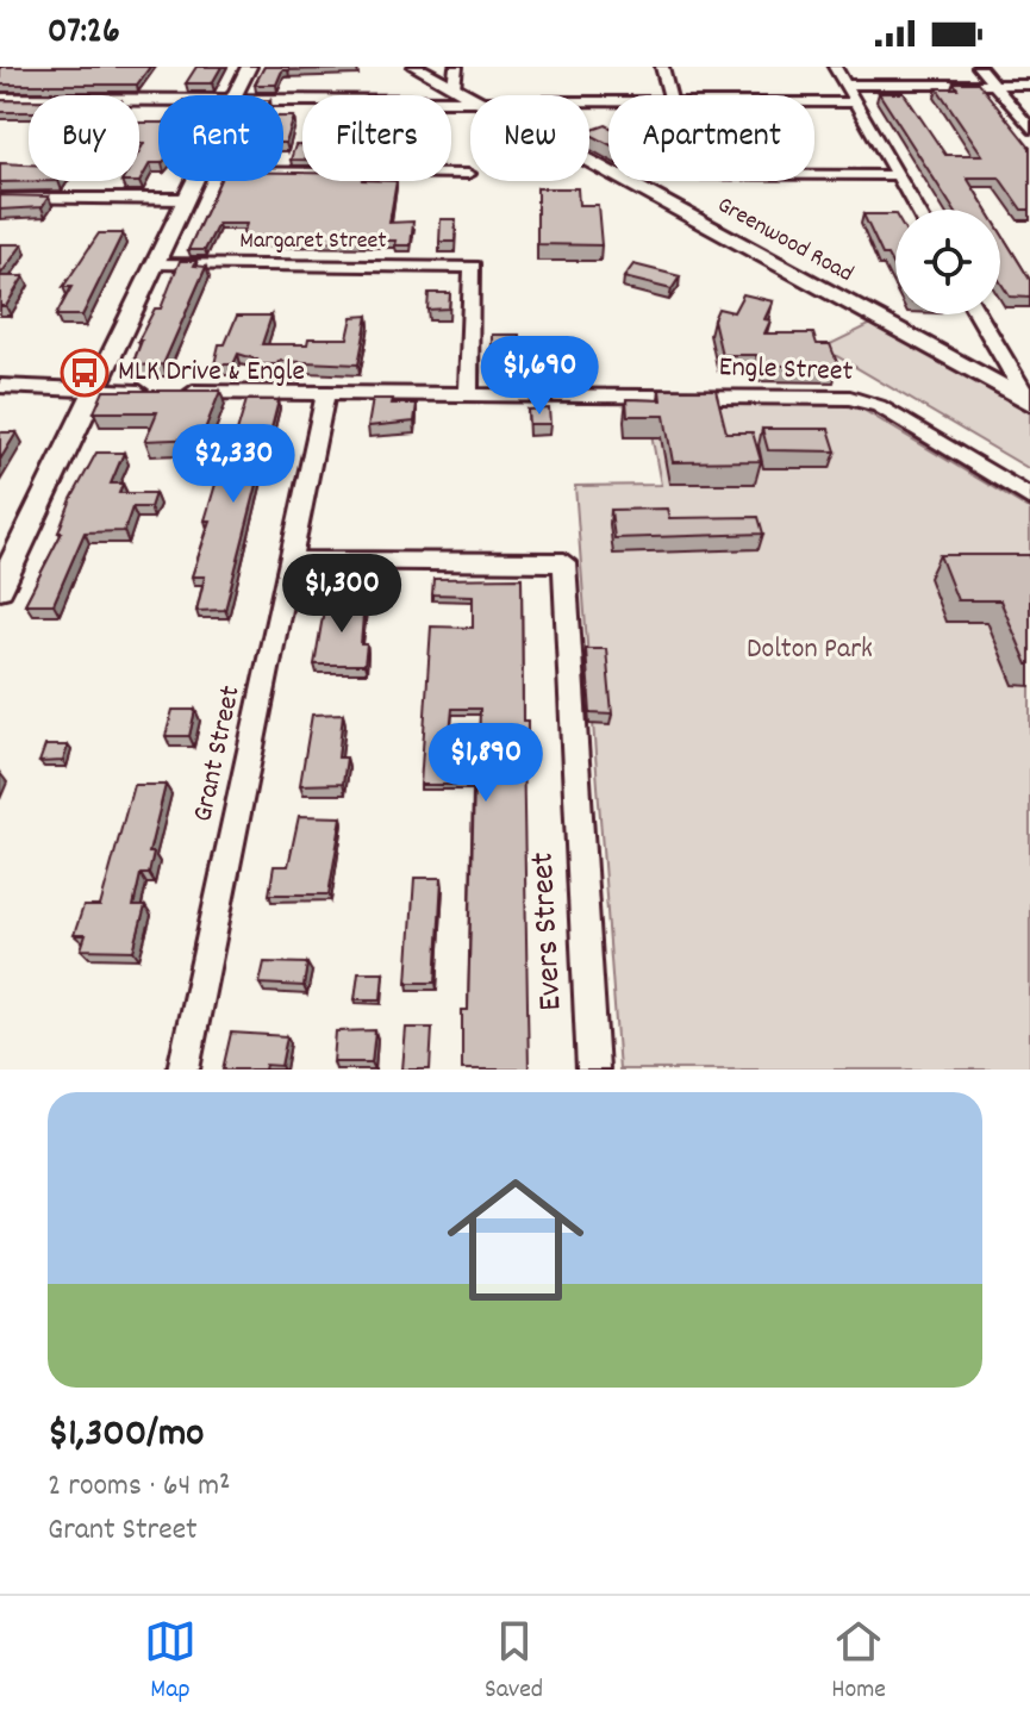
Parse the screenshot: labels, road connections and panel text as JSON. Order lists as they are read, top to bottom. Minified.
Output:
{"streets":{"street":["Greenwood Road","Margaret Street","Engle Street","Grant Street","Evers Street"]},"crossings":[["Margaret Street","Engle Street"],["Engle Street","Grant Street"],["Grant Street","Evers Street"]],"parks":["Dolton Park"],"places":{"bus stop":["MLK Drive & Engle"]},"page":{"status":"07:26","chip":["Buy","Rent","Filters","New","Apartment"],"price":["$1,690","$2,330","$1,300","$1,890"],"list":[{"name":"$1,300/mo","note":"2 rooms · 64 m² · Grant Street"}],"tabs":["Map","Saved","Home"]}}
